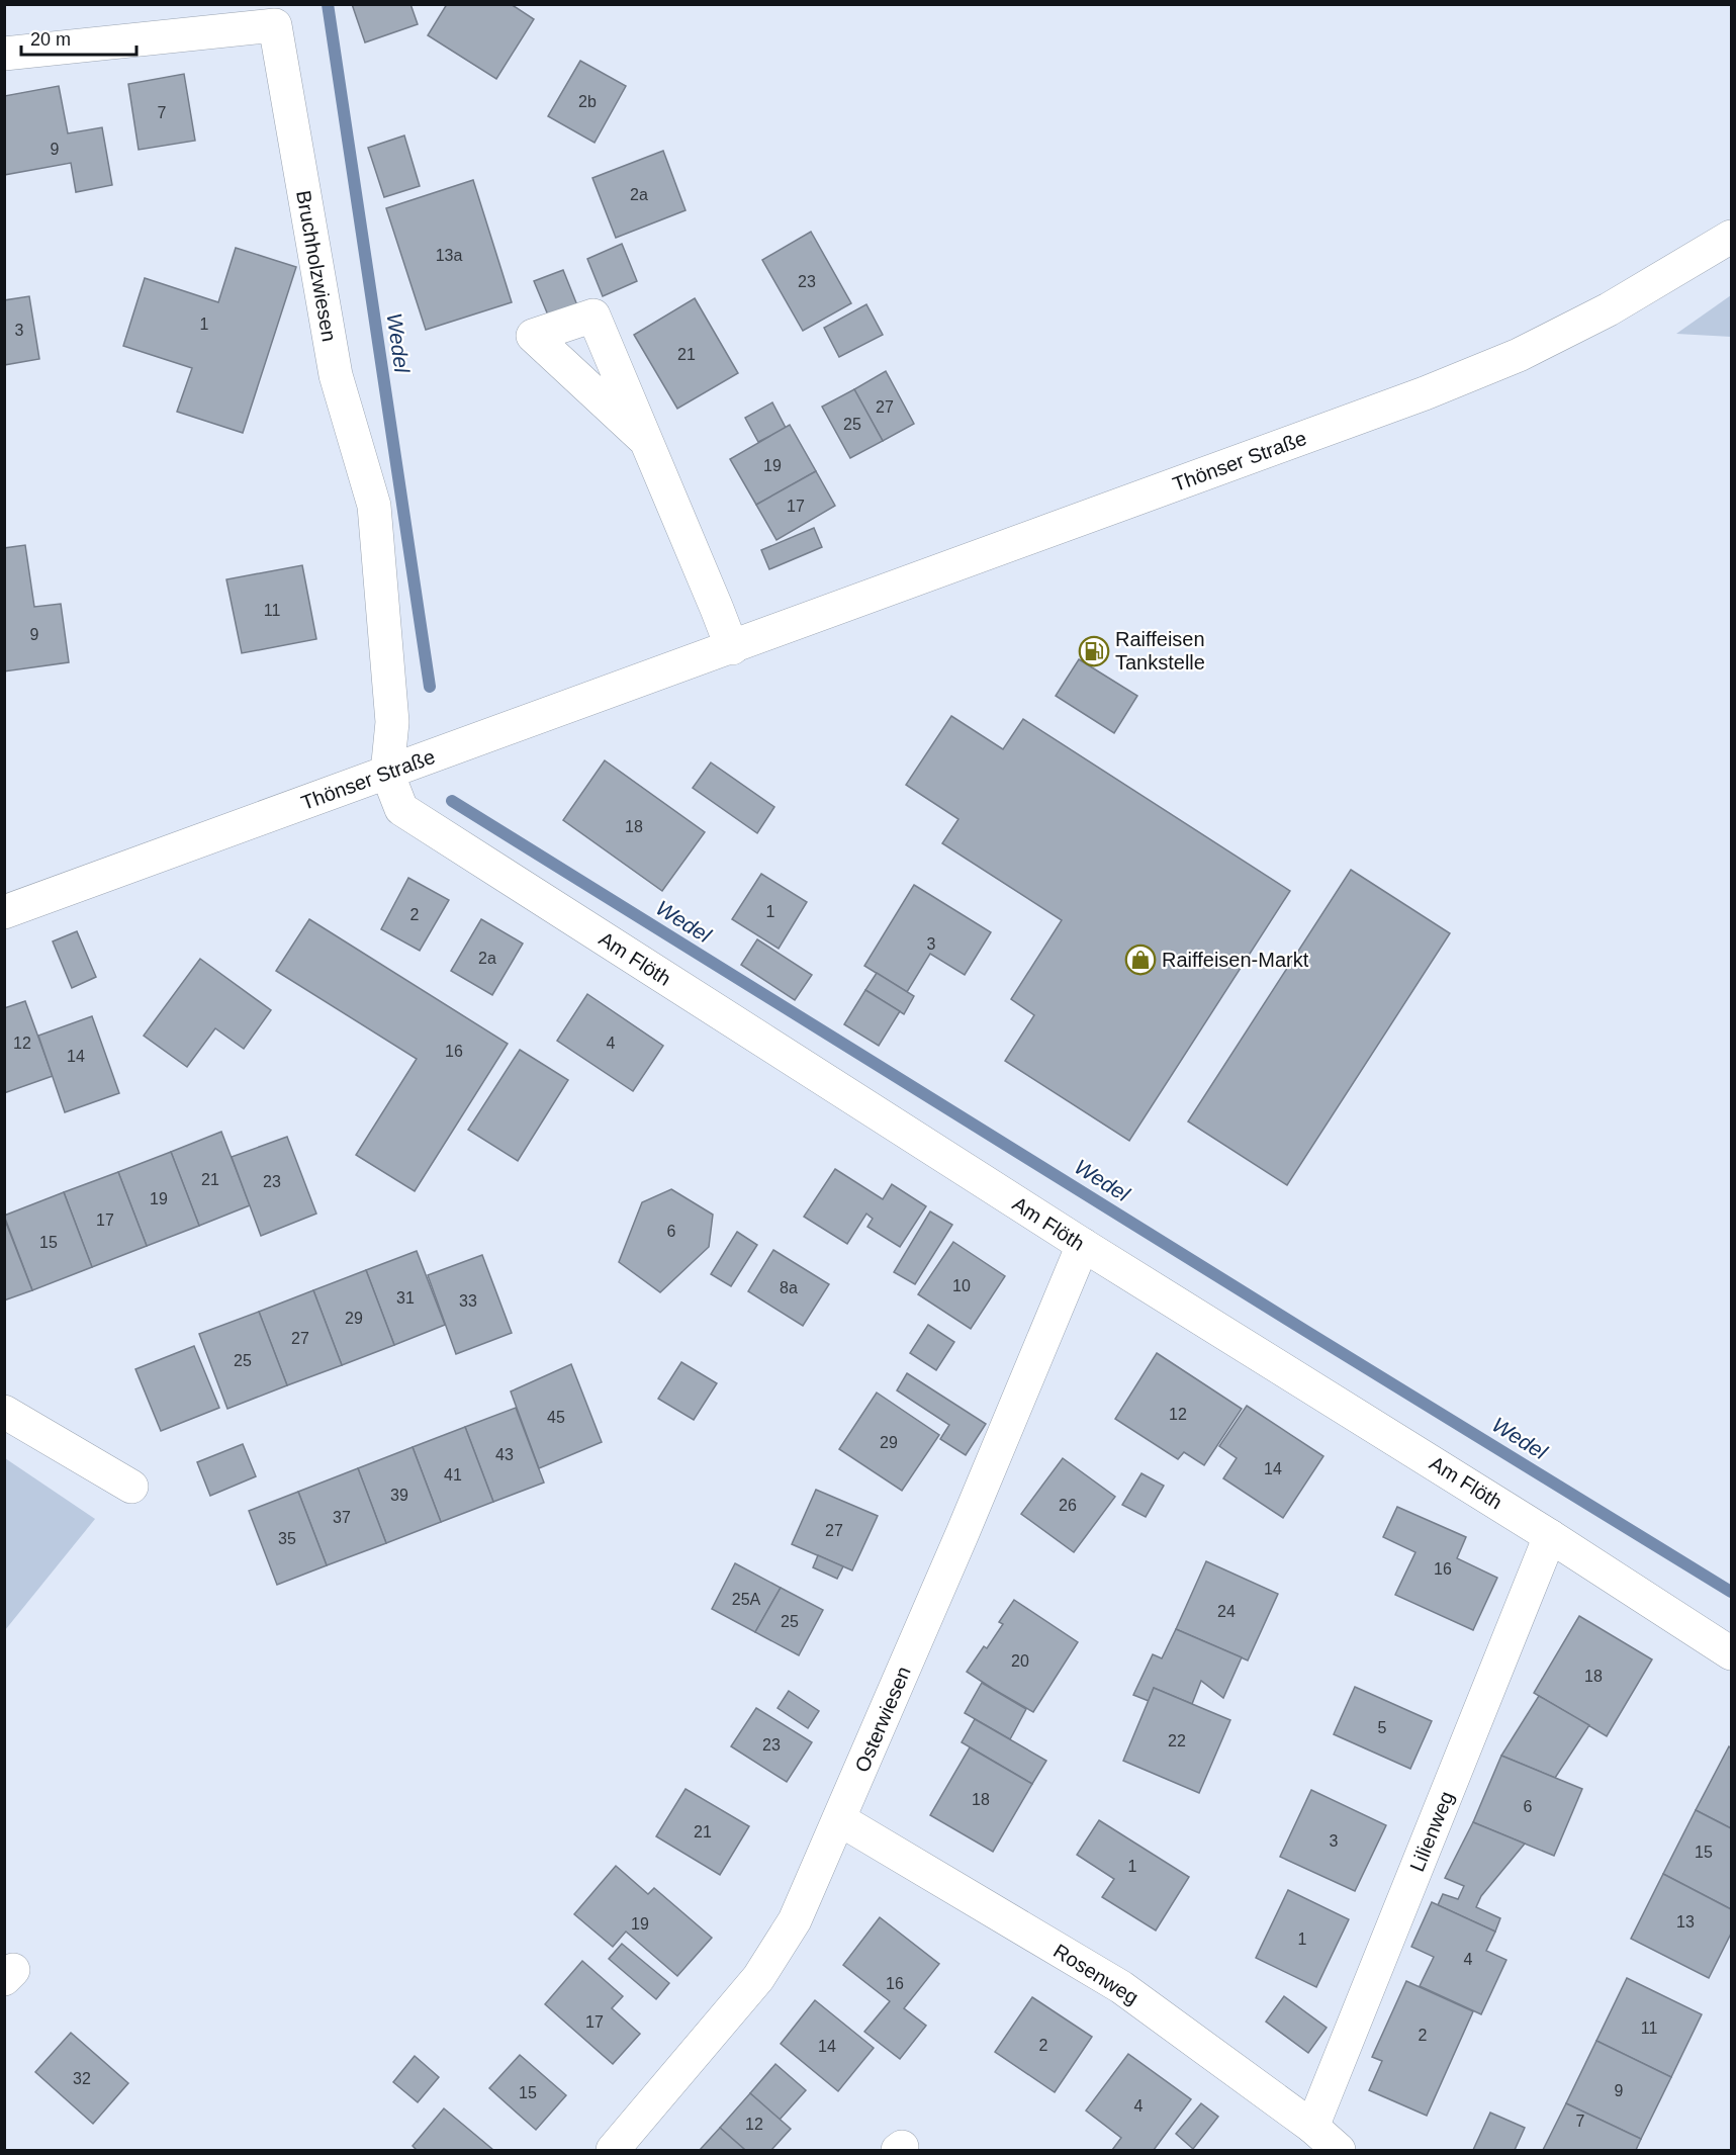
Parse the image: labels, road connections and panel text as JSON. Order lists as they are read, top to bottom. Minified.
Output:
{"streets":{"street":["Bruchholzwiesen","Thönser Straße","Am Flöth","Osterwiesen","Lilienweg","Rosenweg"]},"crossings":[["Bruchholzwiesen","Thönser Straße"],["Bruchholzwiesen","Am Flöth"],["Thönser Straße","Am Flöth"],["Am Flöth","Osterwiesen"],["Am Flöth","Lilienweg"],["Osterwiesen","Rosenweg"],["Lilienweg","Rosenweg"]],"water":["Wedel"],"places":{"fuel station":["Raiffeisen Tankstelle"],"shop":["Raiffeisen-Markt"]},"house_numbers":["2b","7","9","2a","13a","23","1","3","21","27","25","19","17","11","9","18","1","2","3","2a","12","4","16","14","21","23","19","17","6","15","10","8a","31","33","29","27","25","12","45","29","43","14","41","39","26","37","27","35","16","25A","24","25","20","18","5","22","23","18","6","21","3","15","1","13","19","1","4","16","17","11","2","2","14","32","9","15","4","7","12"],"scale_bar":"20 m"}
